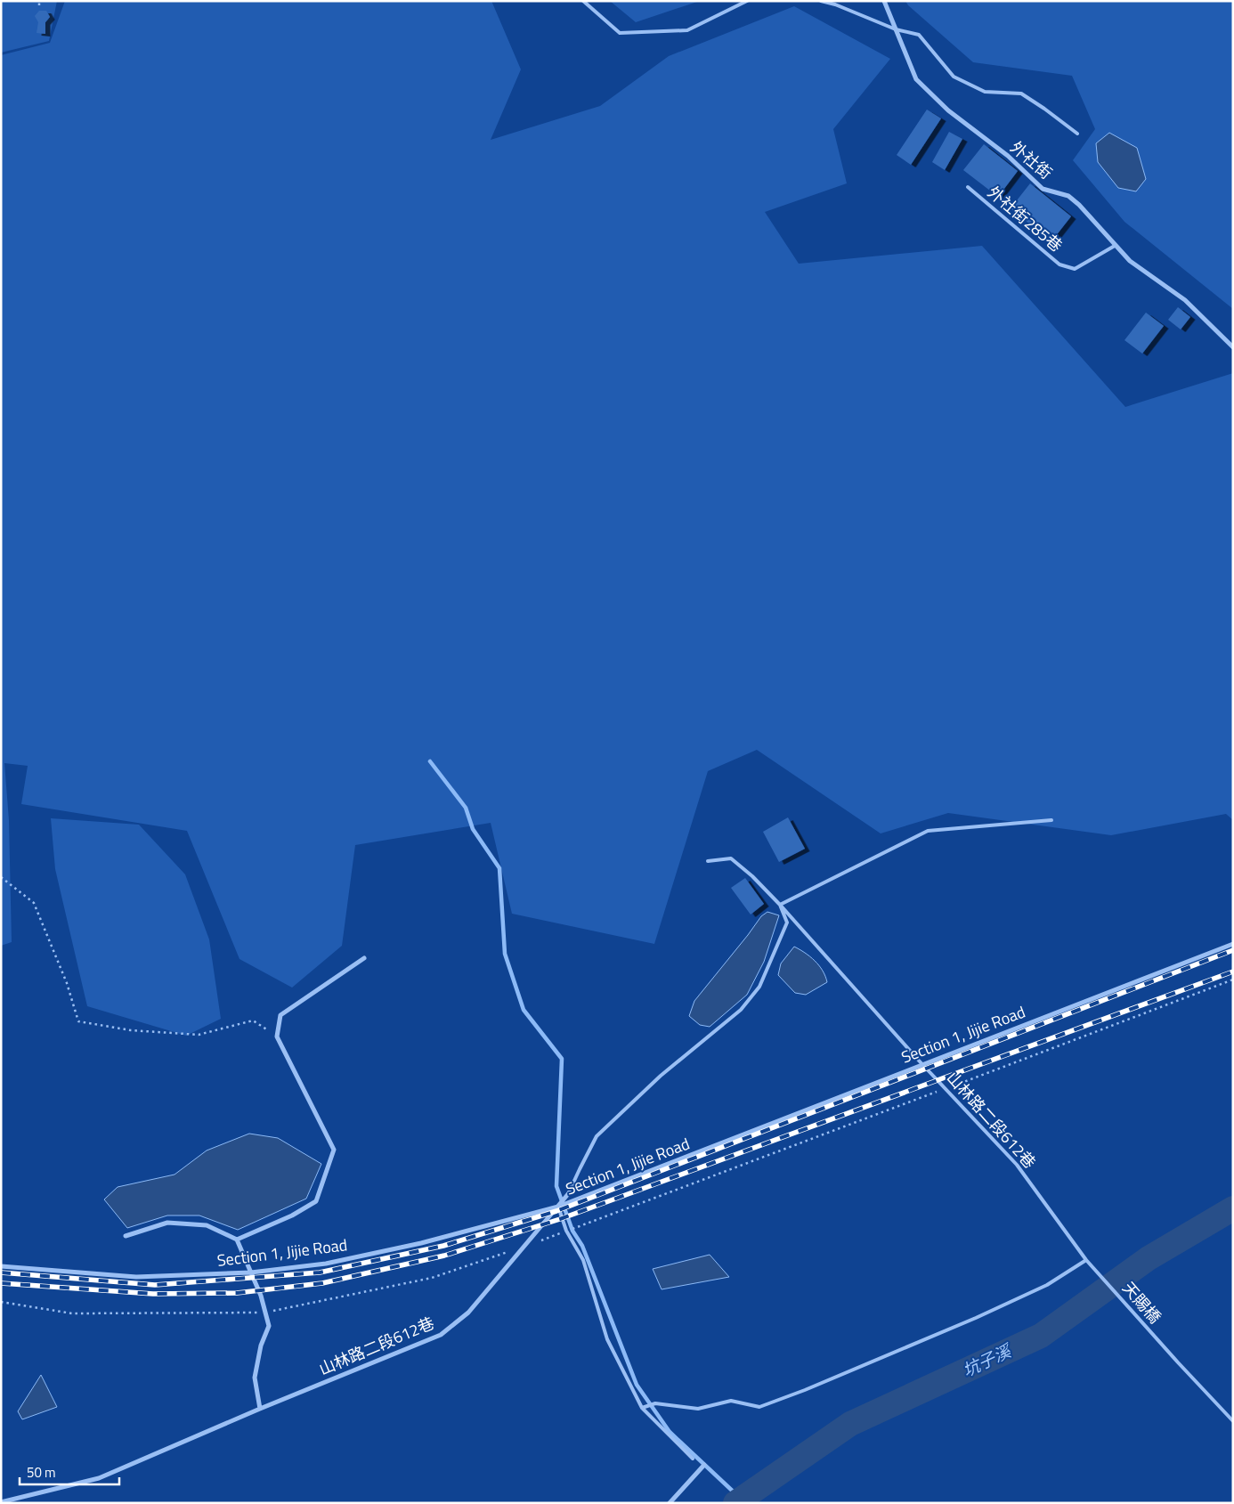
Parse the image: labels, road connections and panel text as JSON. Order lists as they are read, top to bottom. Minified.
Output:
{"streets":{"street":["外社街","Section 1, Jijie Road","山林路二段612巷"],"lane":["外社街285巷","天賜橋"]},"crossings":[["外社街","外社街285巷"],["Section 1, Jijie Road","山林路二段612巷"],["山林路二段612巷","天賜橋"]],"water":["坑子溪"],"scale_bar":"50 m"}
